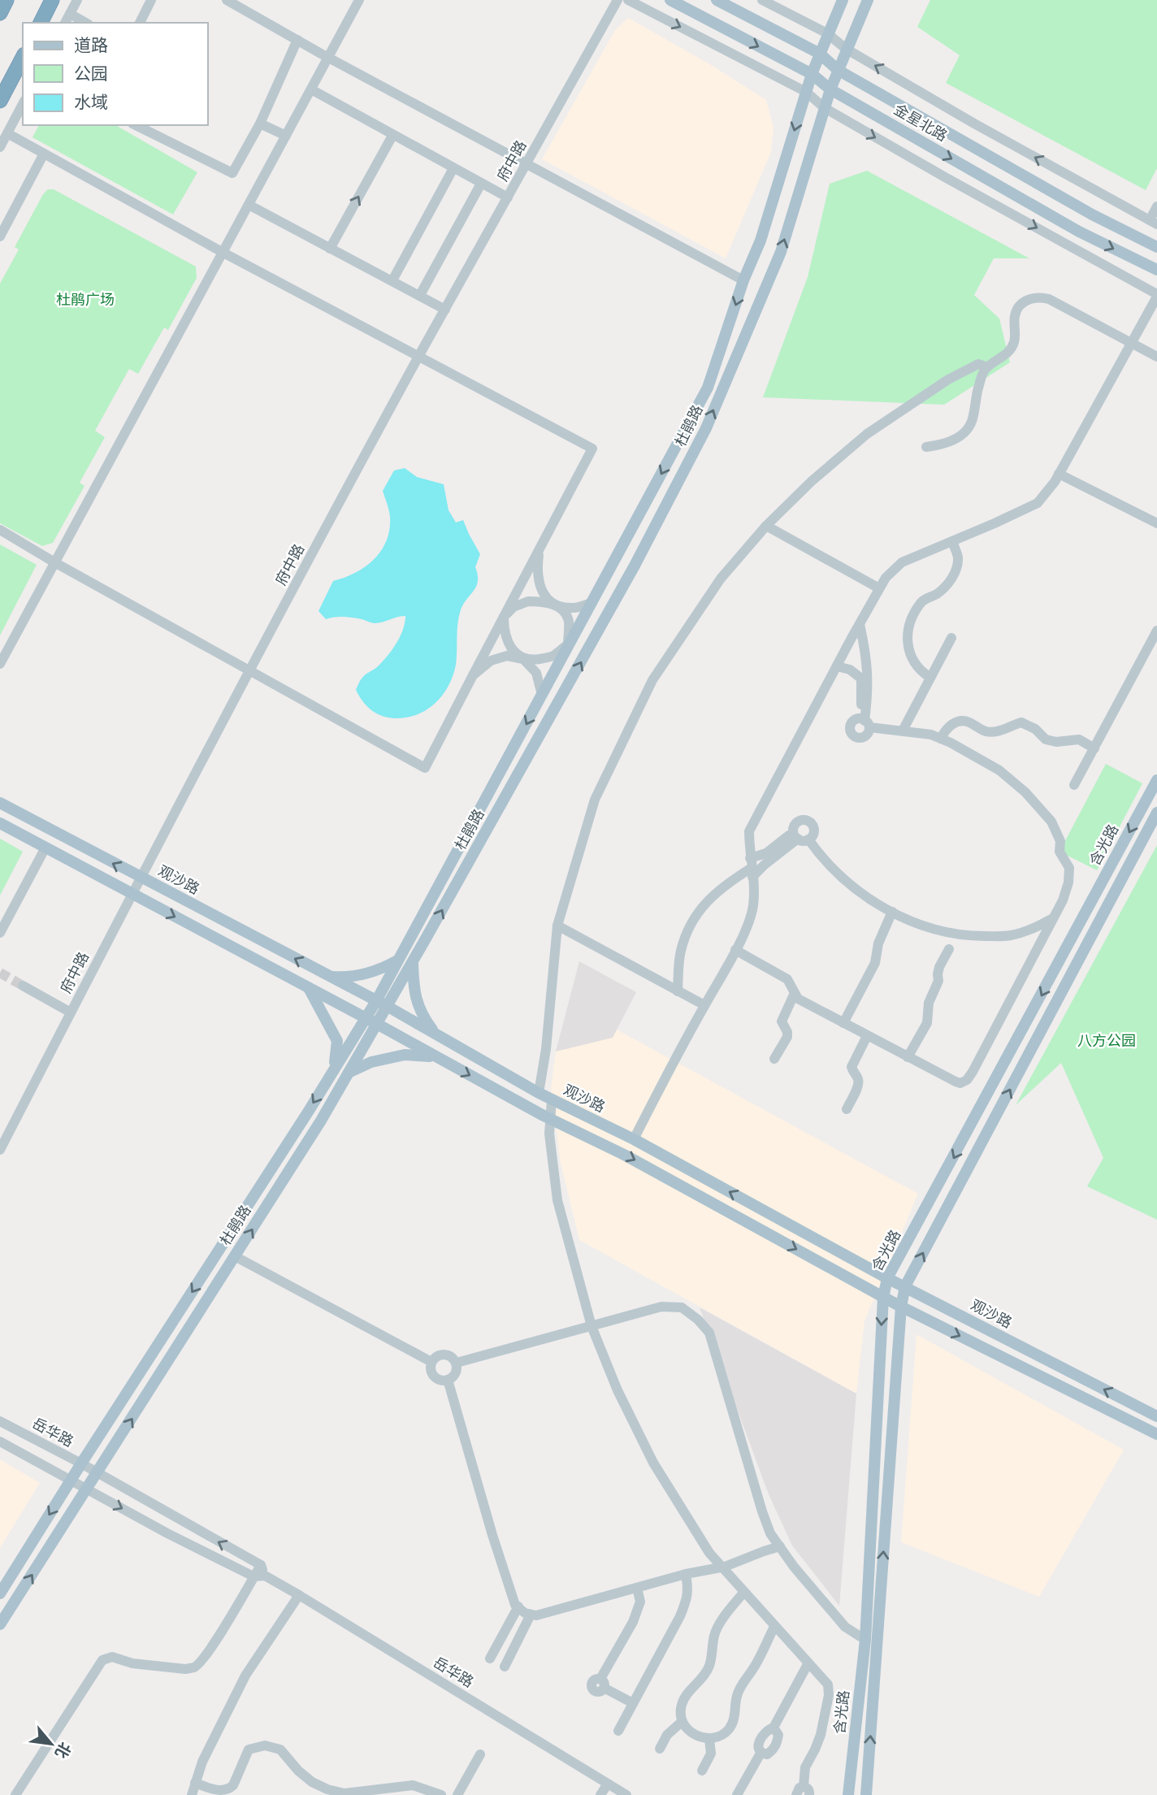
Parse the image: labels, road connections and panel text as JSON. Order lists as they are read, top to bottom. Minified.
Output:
{"streets":{"main road":["金星北路","杜鹃路","含光路","观沙路"],"street":["府中路","岳华路"]},"crossings":[["金星北路","杜鹃路"],["府中路","观沙路"],["杜鹃路","观沙路"],["杜鹃路","岳华路"],["含光路","观沙路"]],"parks":["杜鹃广场","八方公园"],"legend":["道路","公园","水域"],"north":"bottom right"}
